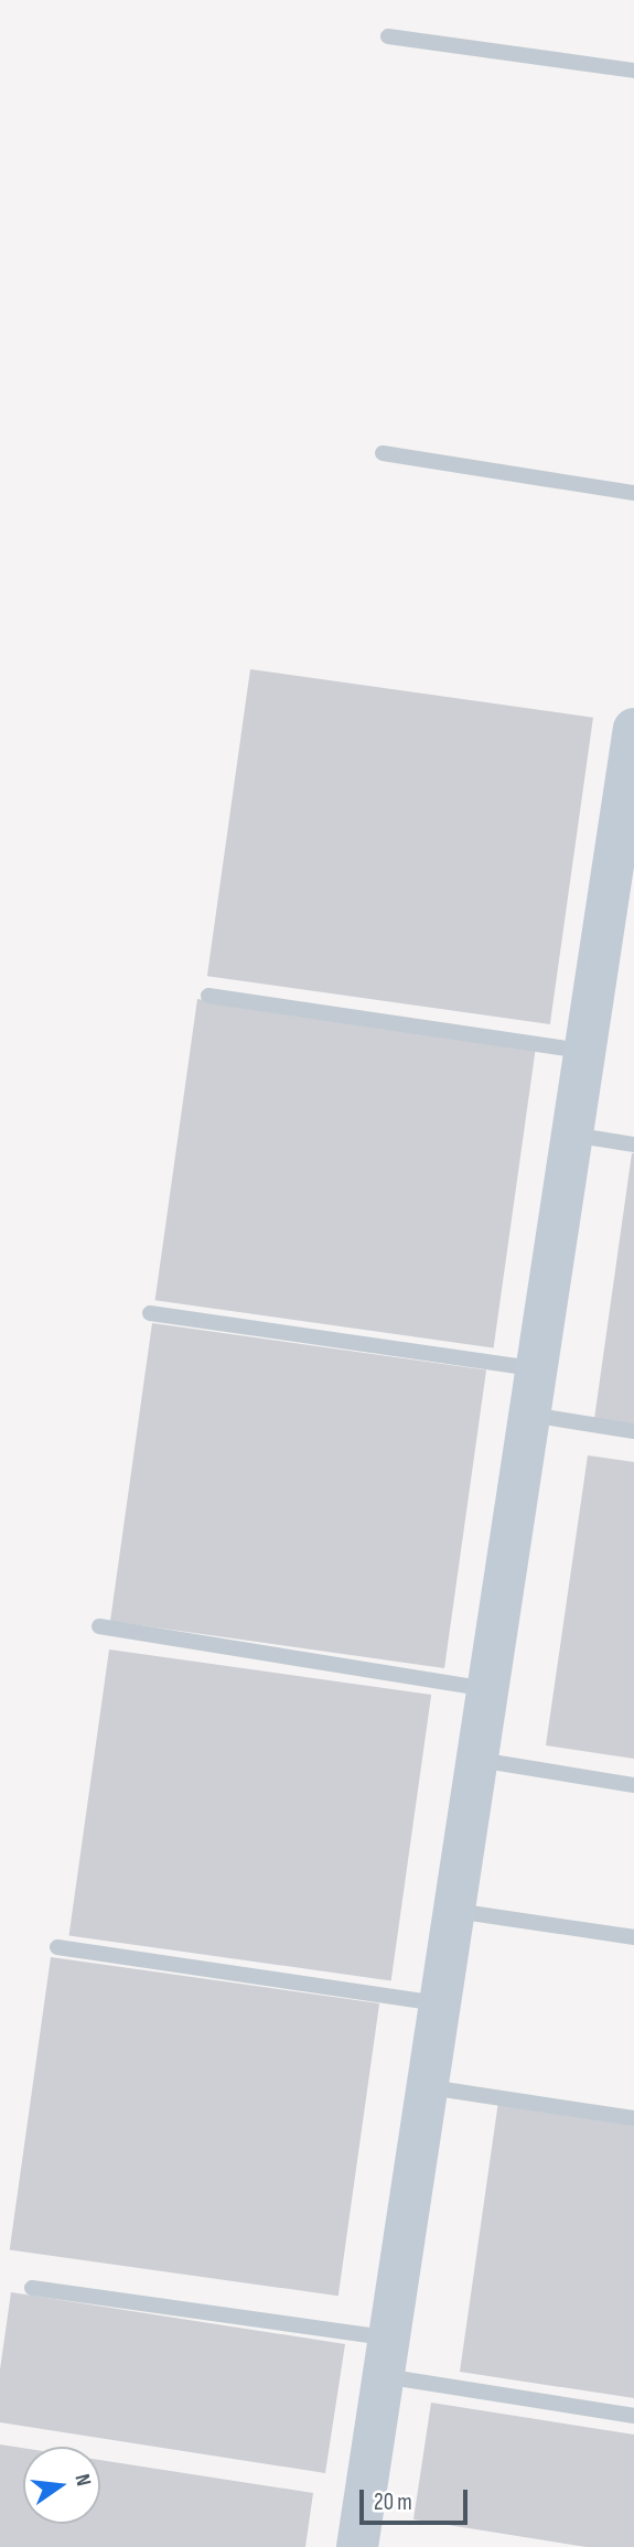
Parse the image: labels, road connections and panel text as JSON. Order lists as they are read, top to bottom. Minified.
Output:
{"scale_bar":"20 m","north":"right"}
